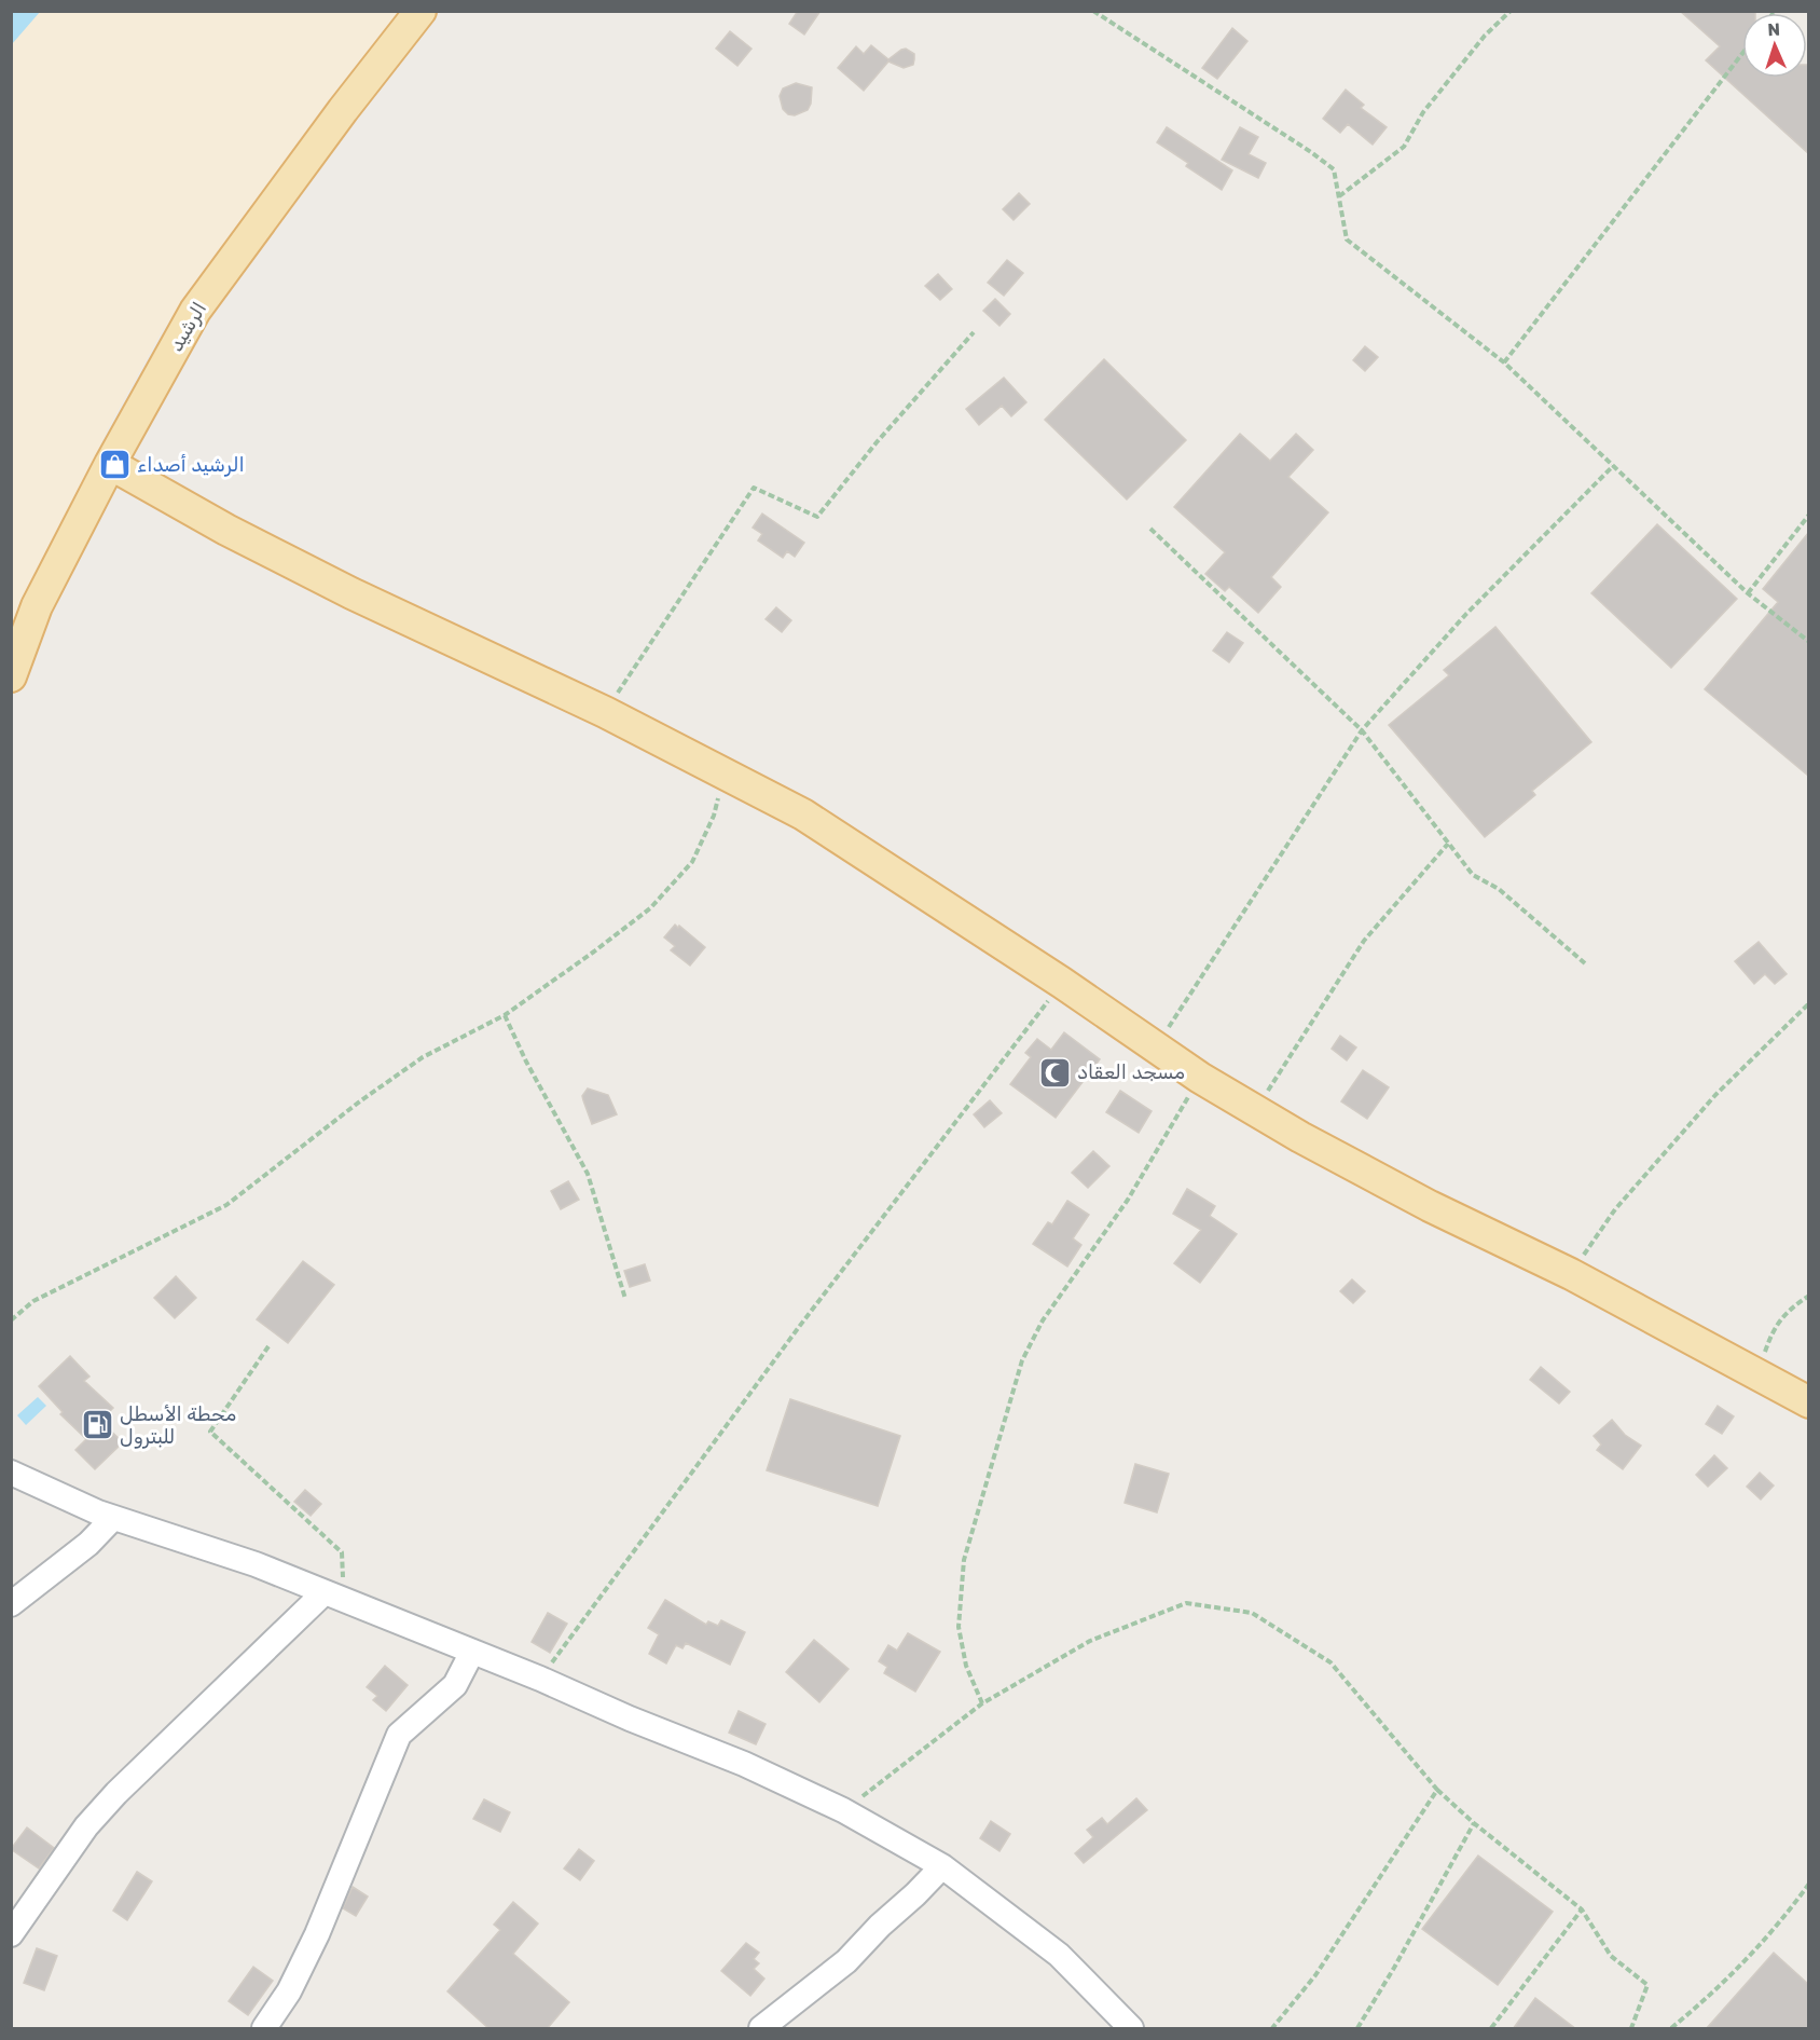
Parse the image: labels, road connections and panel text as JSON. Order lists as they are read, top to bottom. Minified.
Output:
{"streets":{"main road":["الرشيد"]},"places":{"shop":["الرشيد أصداء"],"mosque":["مسجد العقاد"],"fuel station":["محطة الأسطل للبترول"]},"north":"top"}
